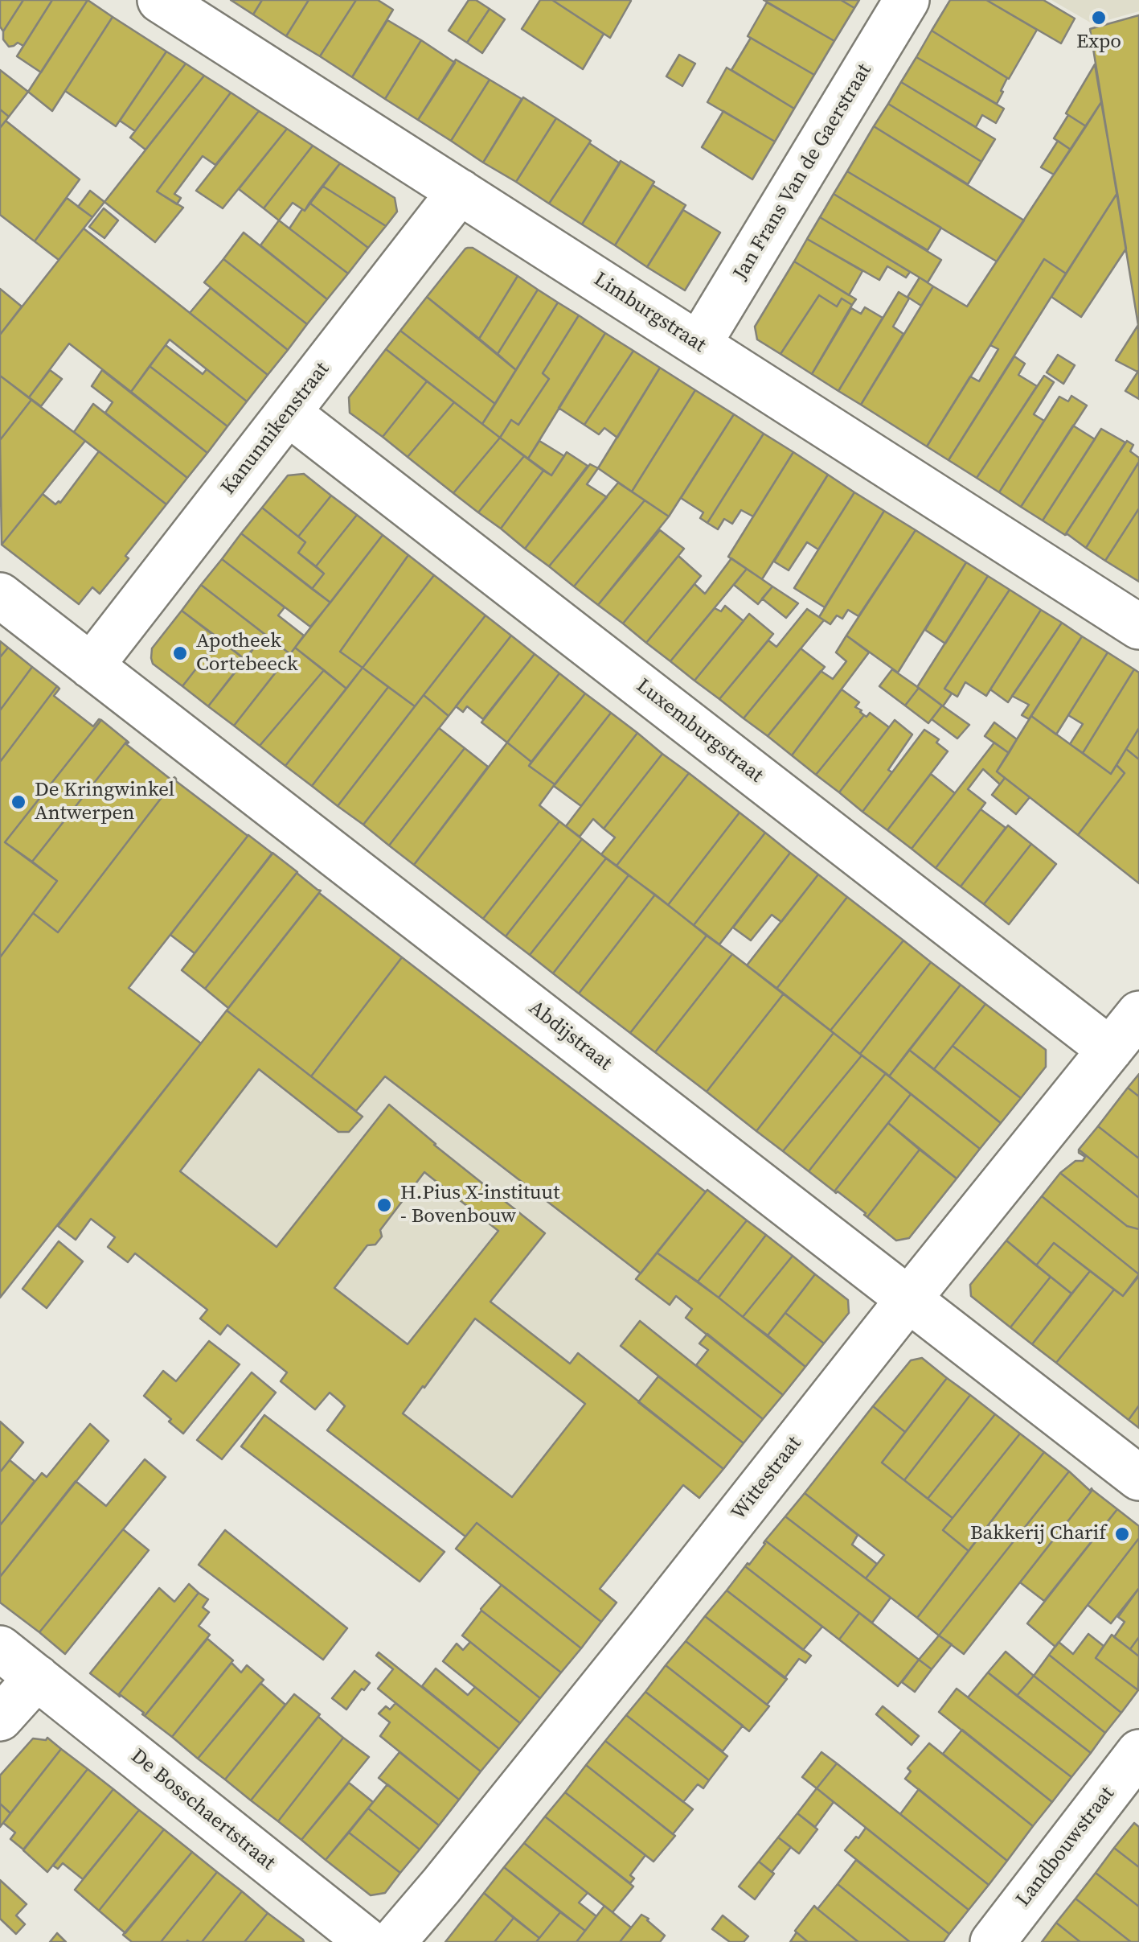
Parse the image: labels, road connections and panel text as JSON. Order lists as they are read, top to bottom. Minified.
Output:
{"streets":{"street":["Jan Frans Van de Gaerstraat","Limburgstraat","Kanunnikenstraat","Luxemburgstraat","Abdijstraat","Wittestraat","De Bosschaertstraat","Landbouwstraat"]},"crossings":[["Jan Frans Van de Gaerstraat","Limburgstraat"],["Limburgstraat","Kanunnikenstraat"],["Kanunnikenstraat","Luxemburgstraat"],["Kanunnikenstraat","Abdijstraat"],["Luxemburgstraat","Wittestraat"],["Abdijstraat","Wittestraat"]],"places":["Expo","Apotheek Cortebeeck","De Kringwinkel Antwerpen","H.Pius X-instituut - Bovenbouw","Bakkerij Charif"]}
